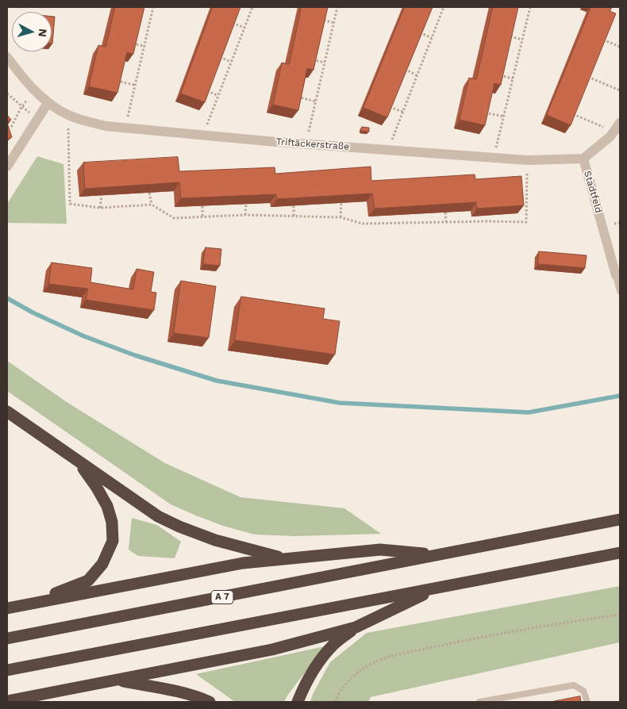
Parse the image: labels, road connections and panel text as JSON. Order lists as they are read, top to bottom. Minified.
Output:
{"streets":{"highway":["A 7"],"street":["Triftäckerstraße","Stadtfeld"]},"crossings":[["Triftäckerstraße","Stadtfeld"]],"north":"right"}
